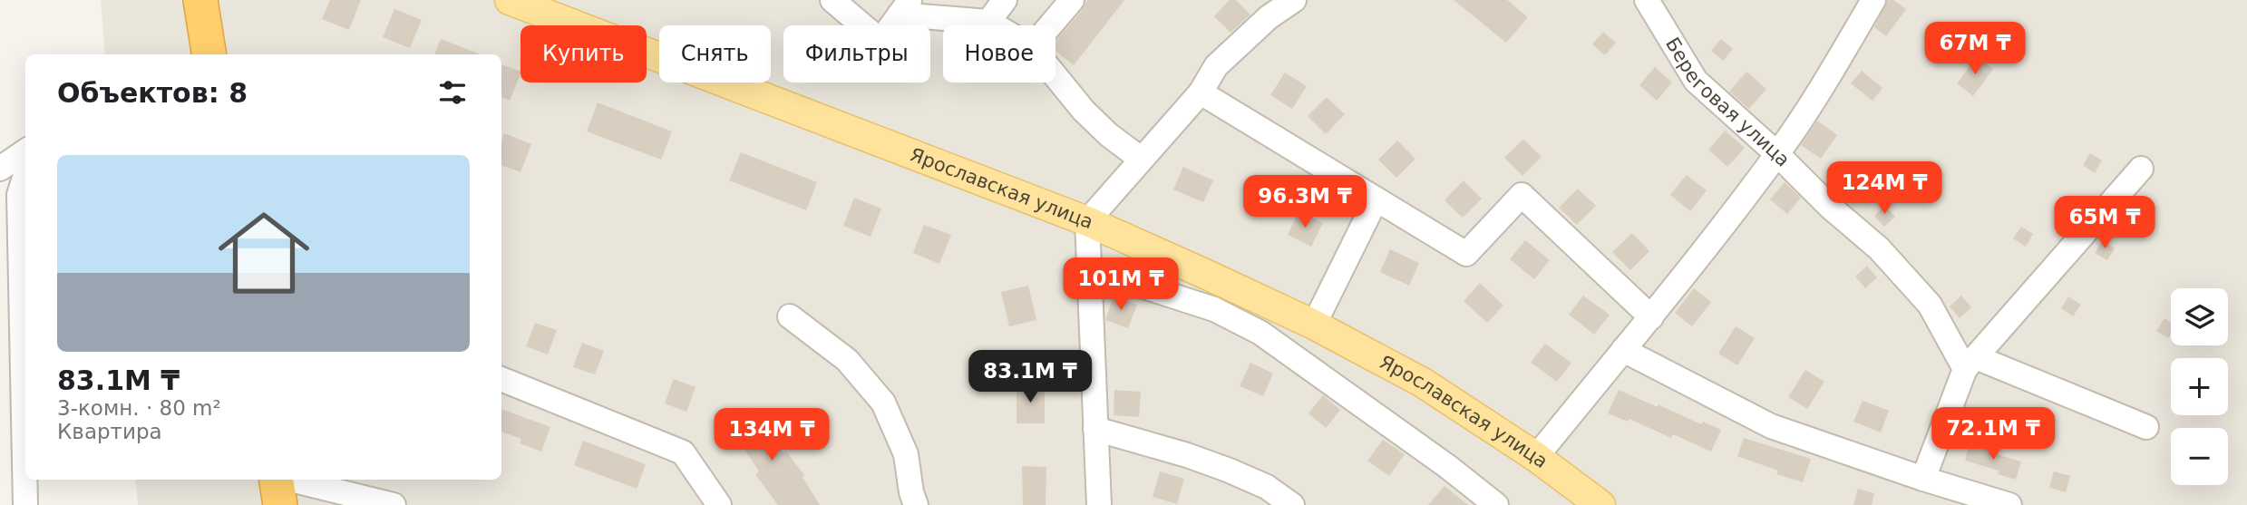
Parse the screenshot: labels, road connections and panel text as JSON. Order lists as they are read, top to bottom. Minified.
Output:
{"streets":{"main road":["Ярославская улица"],"street":["Береговая улица"]},"page":{"price":["67M ₸","124M ₸","96.3M ₸","65M ₸","101M ₸","83.1M ₸","72.1M ₸","134M ₸"],"chip":["Купить","Снять","Фильтры","Новое"],"heading":"Объектов: 8","list":[{"name":"83.1M ₸","note":"3-комн. · 80 m² · Квартира"}],"map_buttons":["+","−"]}}
